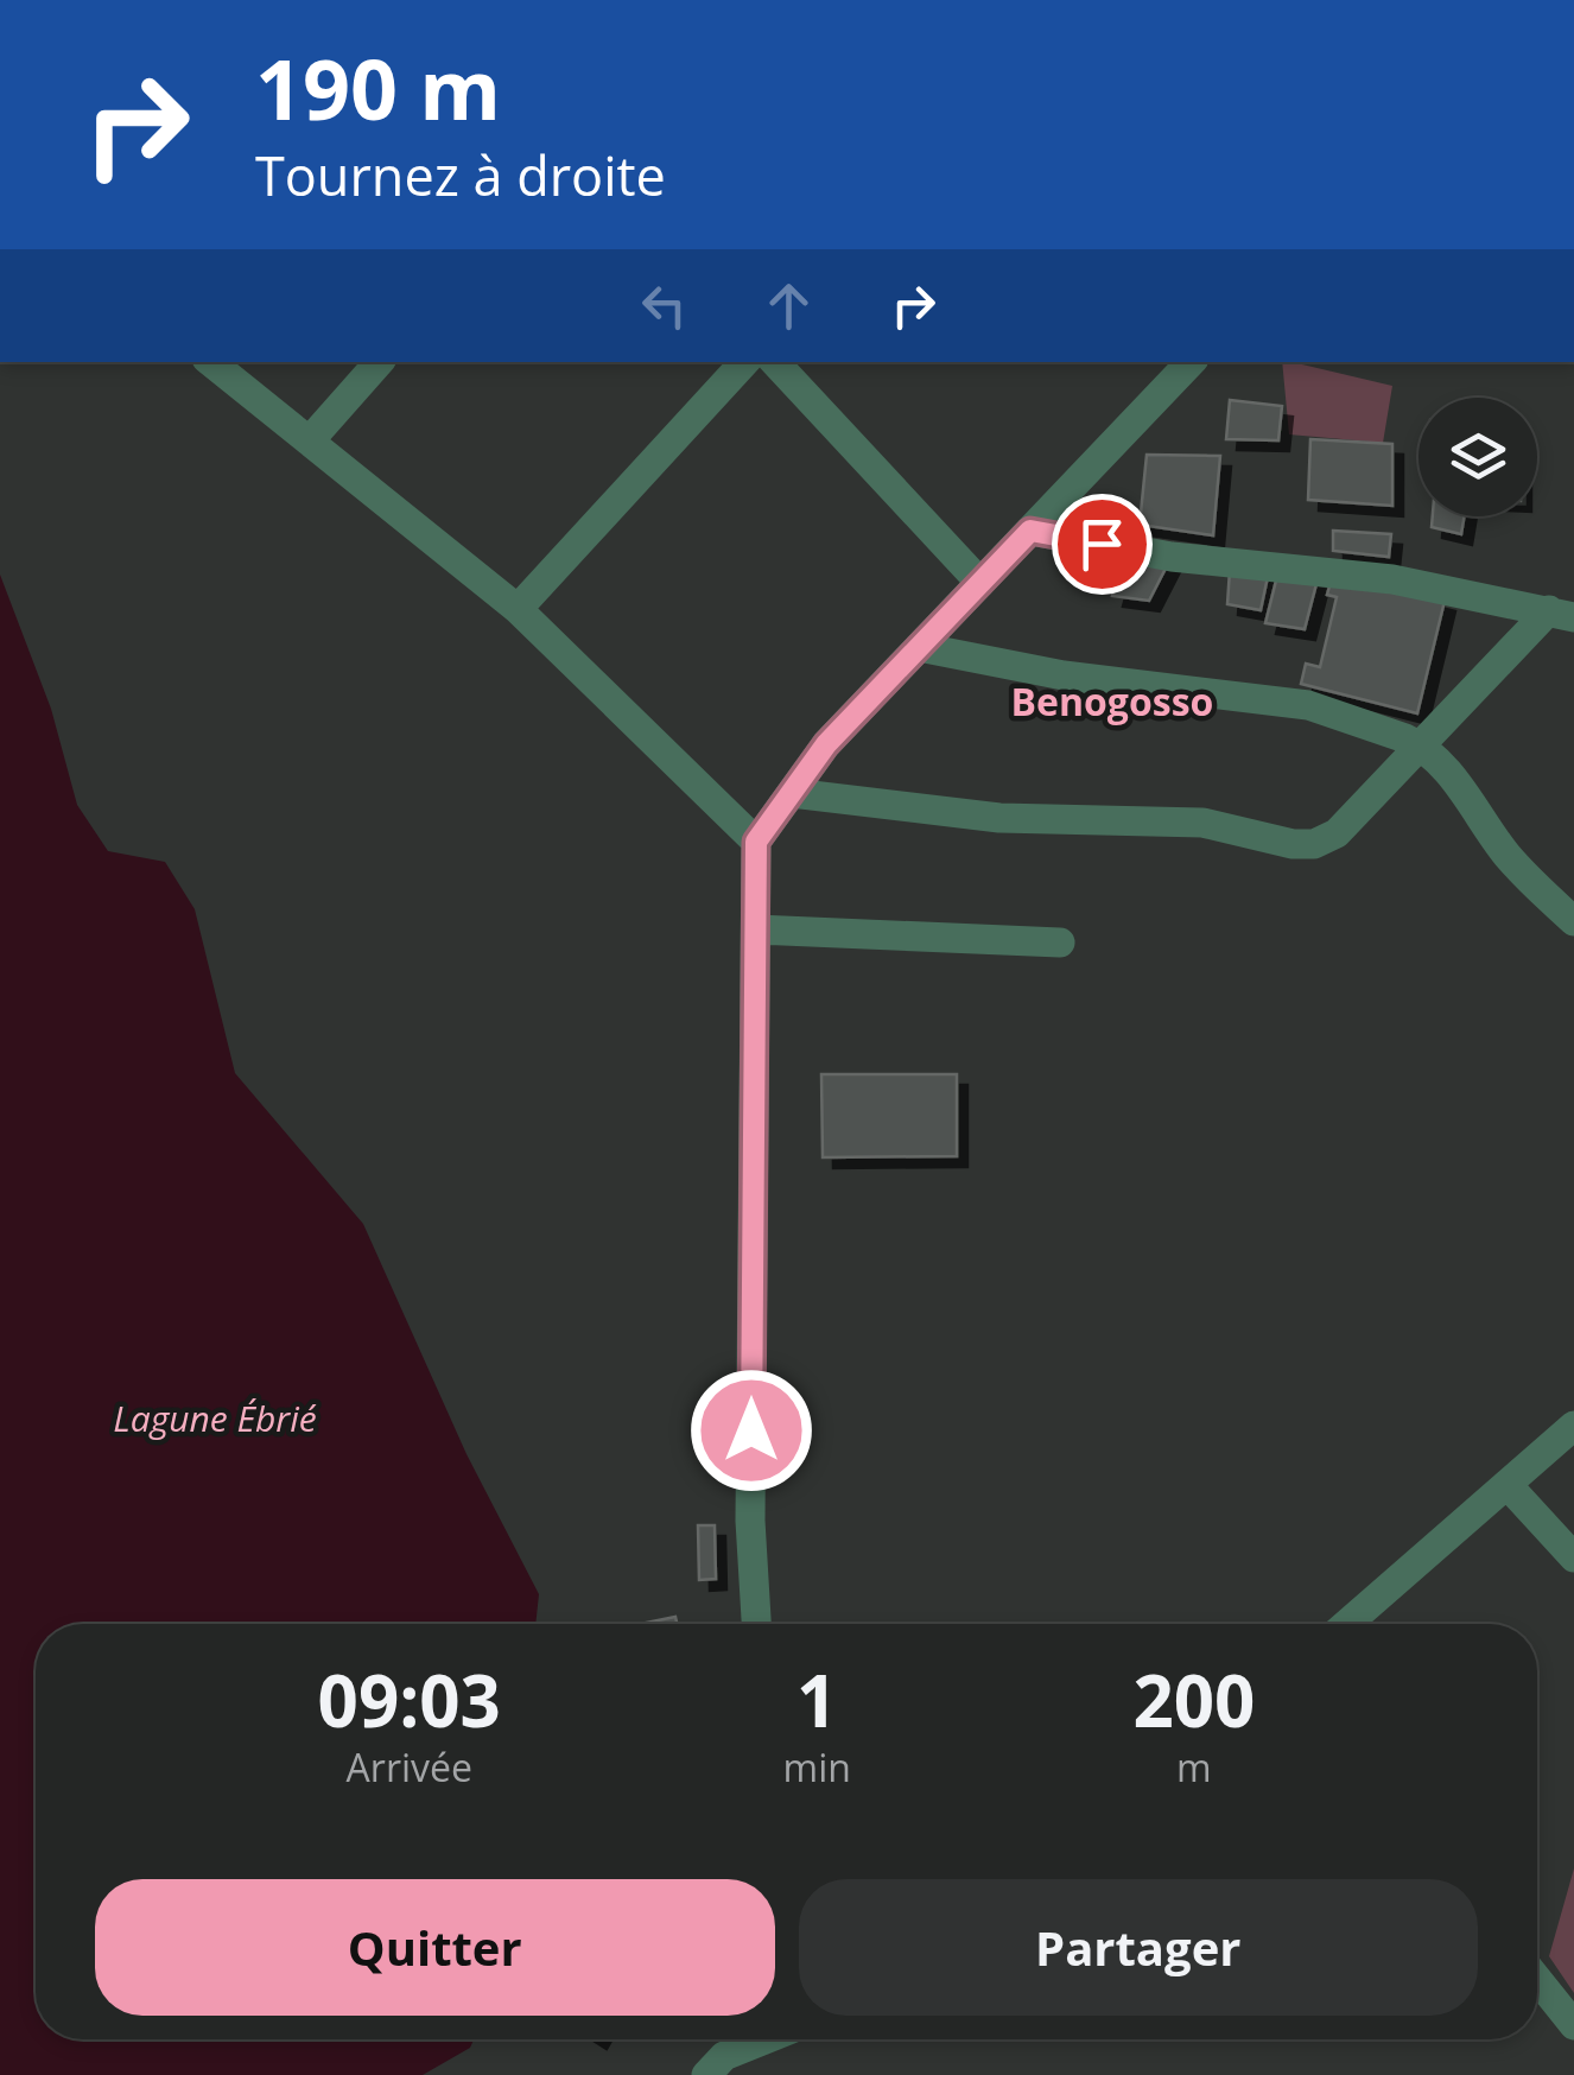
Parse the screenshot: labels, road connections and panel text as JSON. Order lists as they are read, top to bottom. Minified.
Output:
{"districts":["Benogosso"],"water":["Lagune Ébrié"],"page":{"turn":["190 m","Tournez à droite"],"eta":["09:03","Arrivée","1","min","200","m"],"buttons":["Quitter","Partager"]}}
